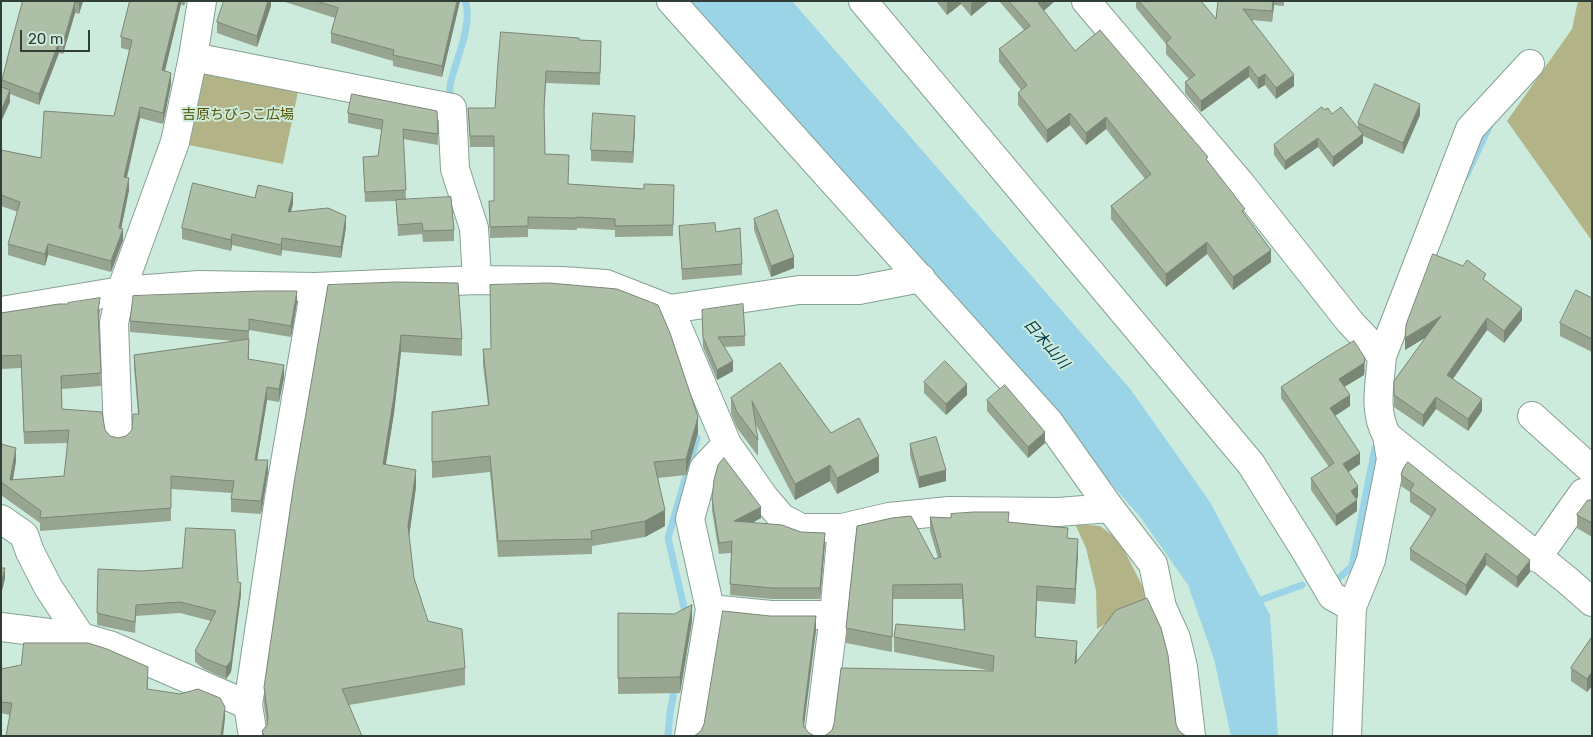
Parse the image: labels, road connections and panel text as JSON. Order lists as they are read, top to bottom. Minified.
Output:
{"water":["日木山川"],"parks":["吉原ちびっこ広場"],"scale_bar":"20 m"}
